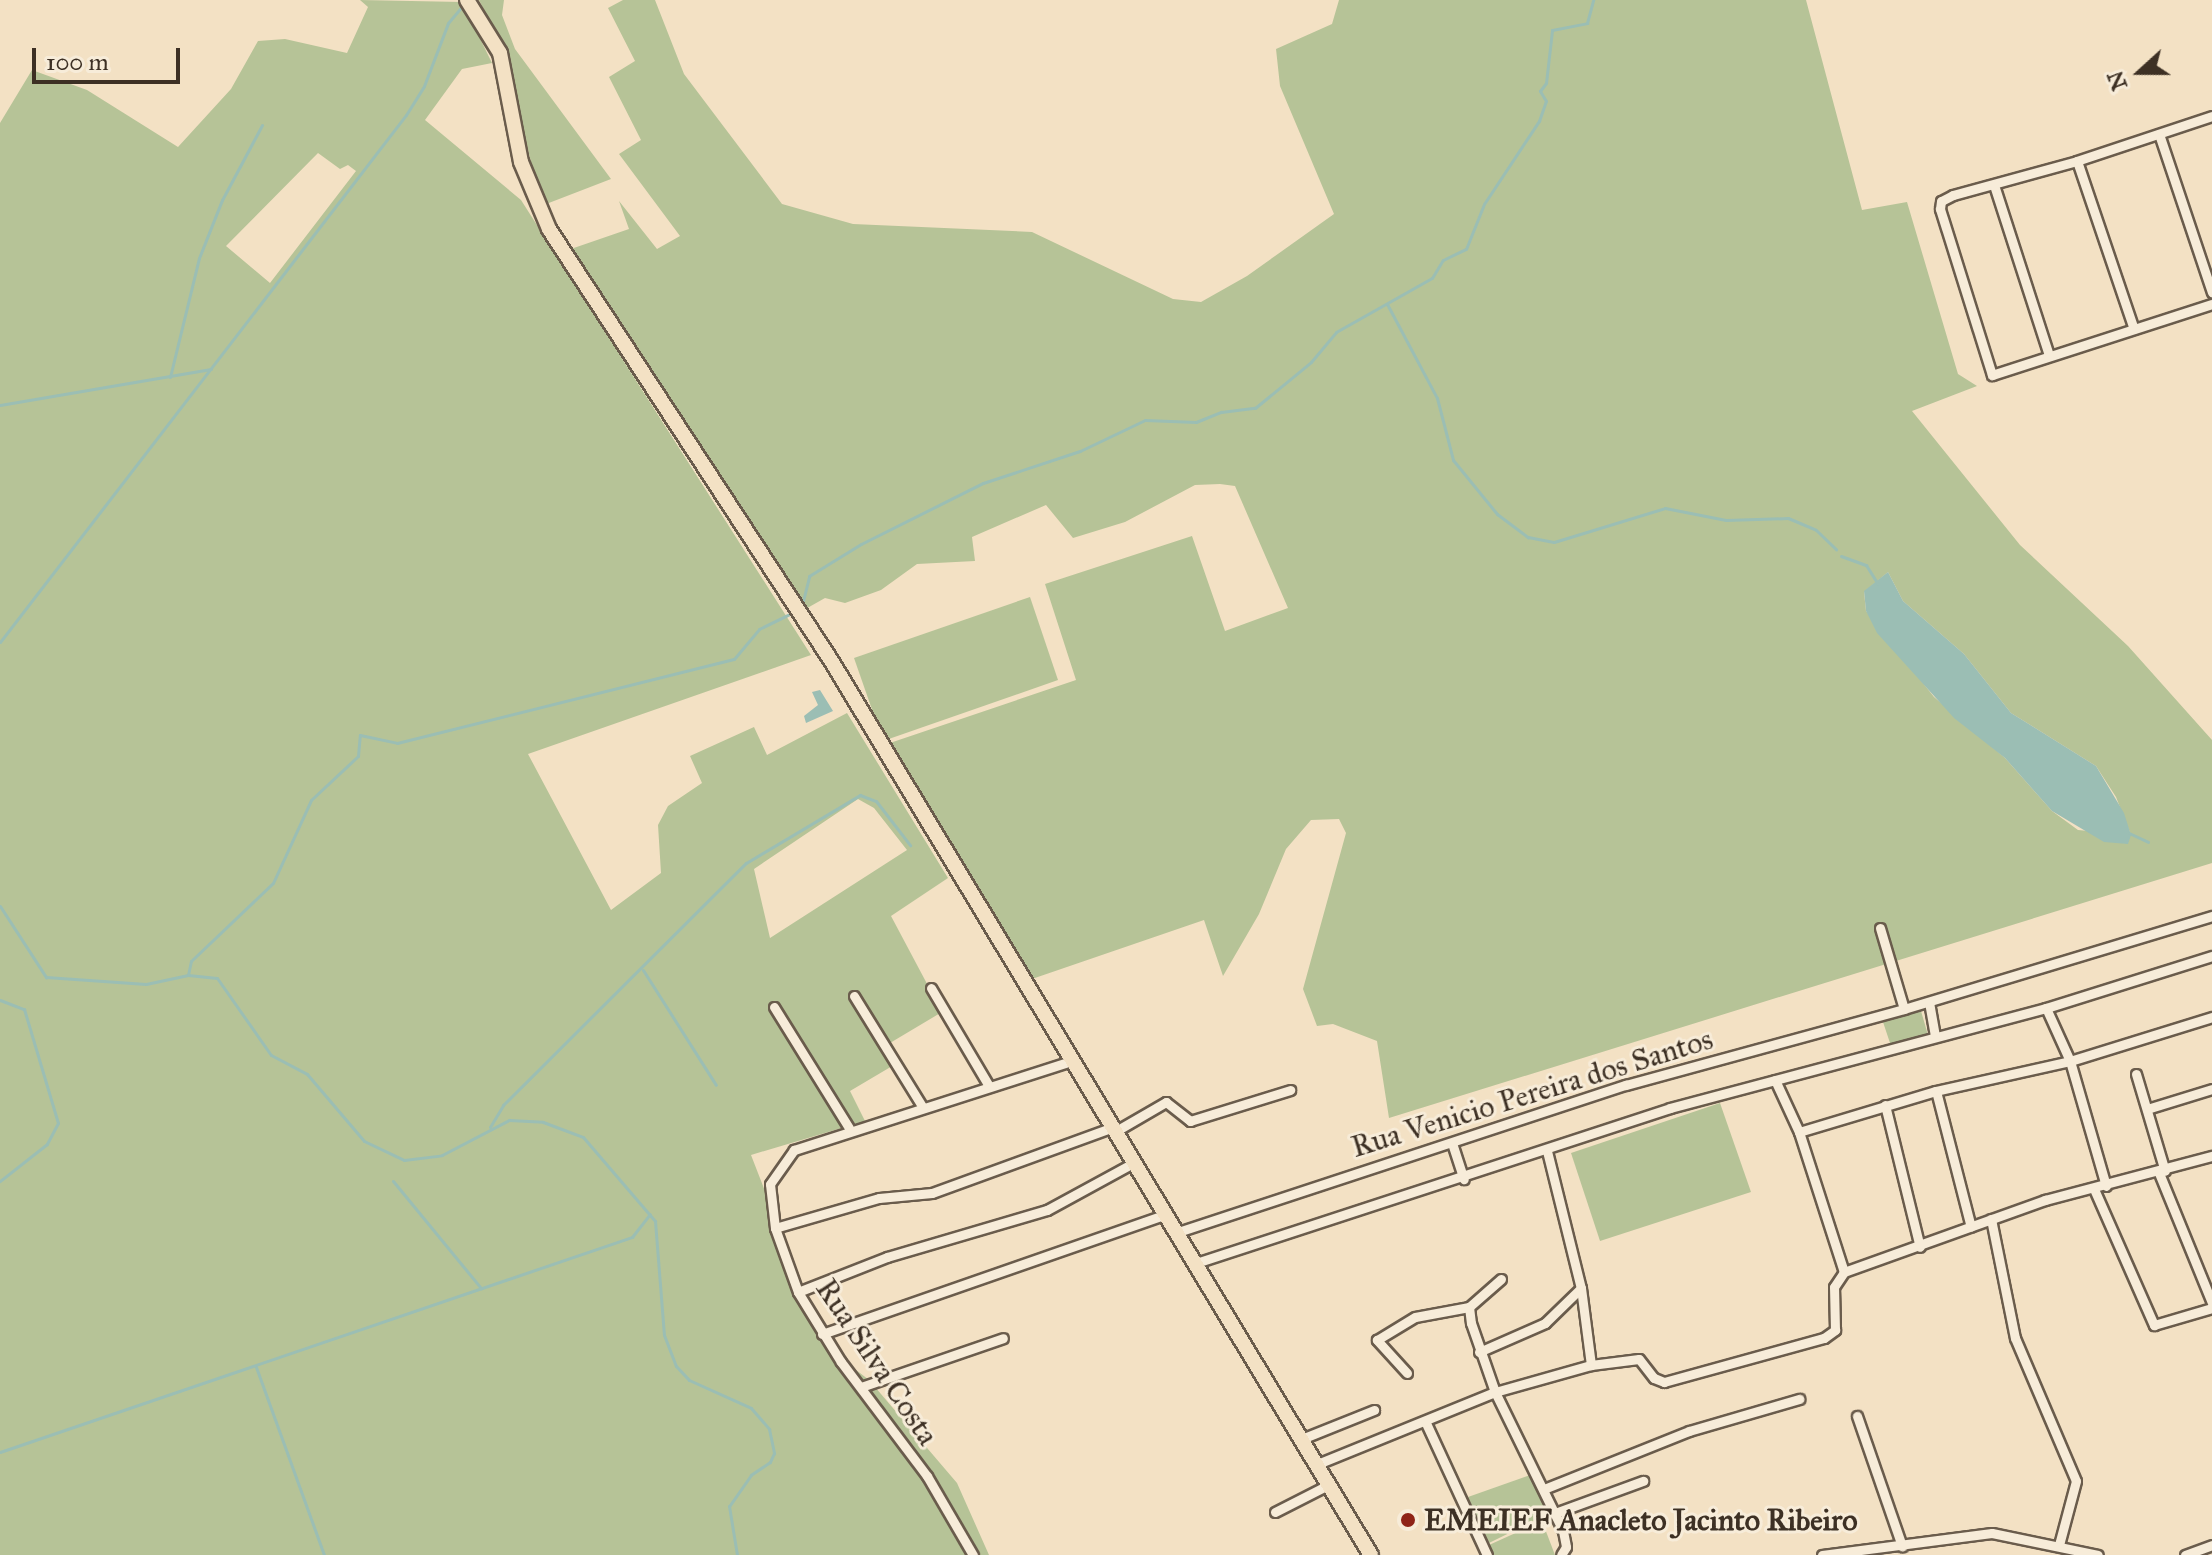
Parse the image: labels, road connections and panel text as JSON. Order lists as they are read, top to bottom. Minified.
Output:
{"streets":{"street":["Rua Venicio Pereira dos Santos","Rua Silva Costa"]},"places":["EMEIEF Anacleto Jacinto Ribeiro"],"scale_bar":"100 m","north":"left"}
